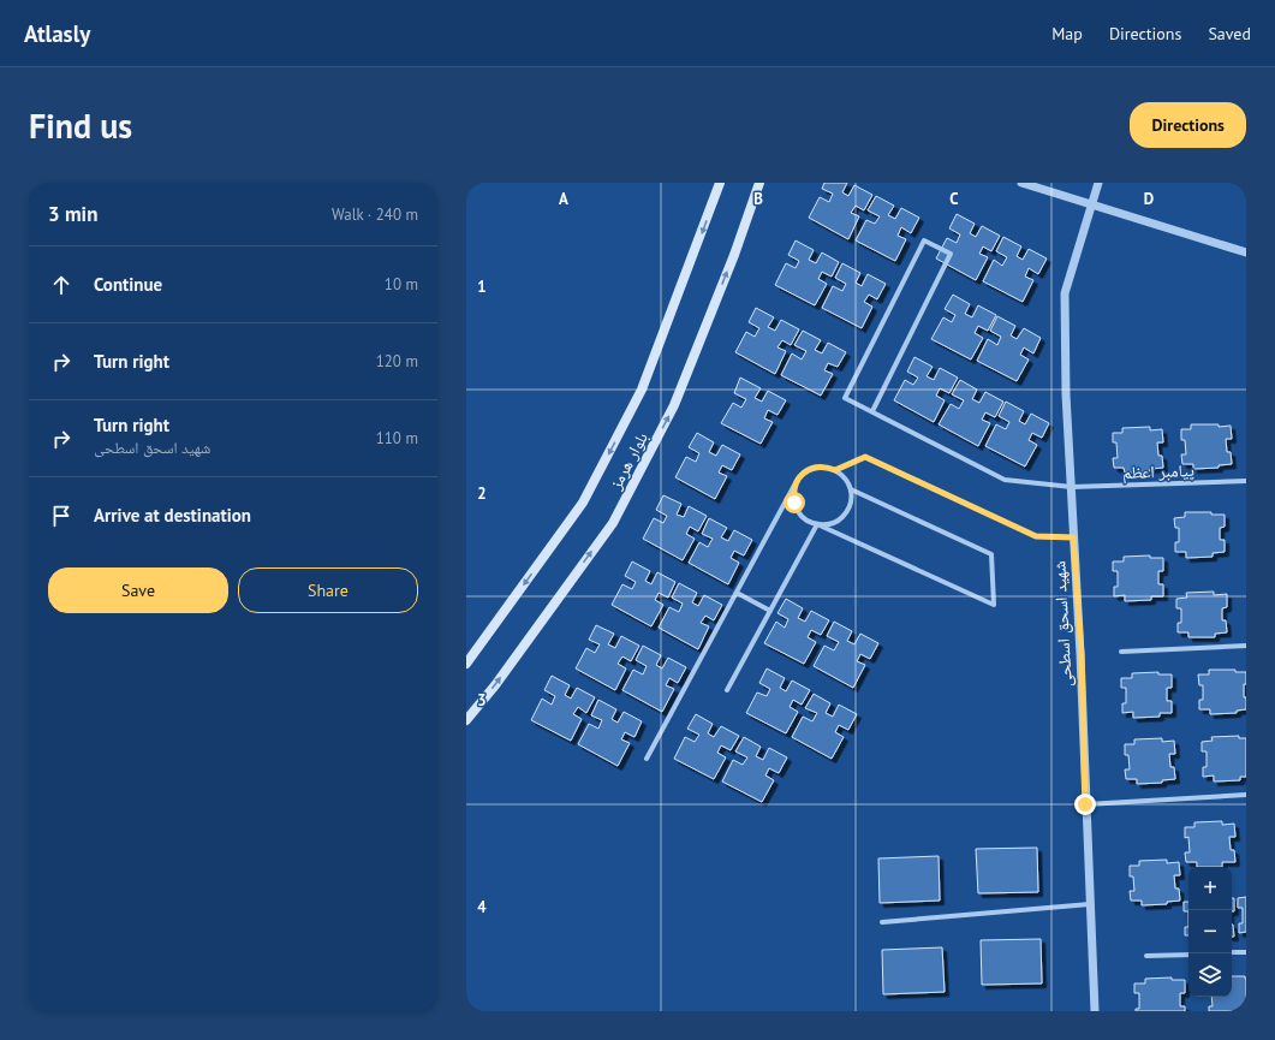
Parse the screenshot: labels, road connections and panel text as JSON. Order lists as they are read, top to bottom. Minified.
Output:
{"streets":{"main road":["بلوار هرمز"],"street":["پیامبر اعظم","شهید اسحق اسطحی"]},"crossings":[["پیامبر اعظم","شهید اسحق اسطحی"]],"page":{"header":"Atlasly","nav":["Map","Directions","Saved"],"buttons":["Directions",["Save","Share"]],"title":"Find us","heading":["3 min","Walk · 240 m"],"list":[["Continue","10 m"],["Turn right","120 m"],["Turn right","شهید اسحق اسطحی","110 m"],"Arrive at destination"],"map_buttons":["+","−"]},"grid":{"columns":["A","B","C","D"],"rows":["1","2","3","4"]}}
